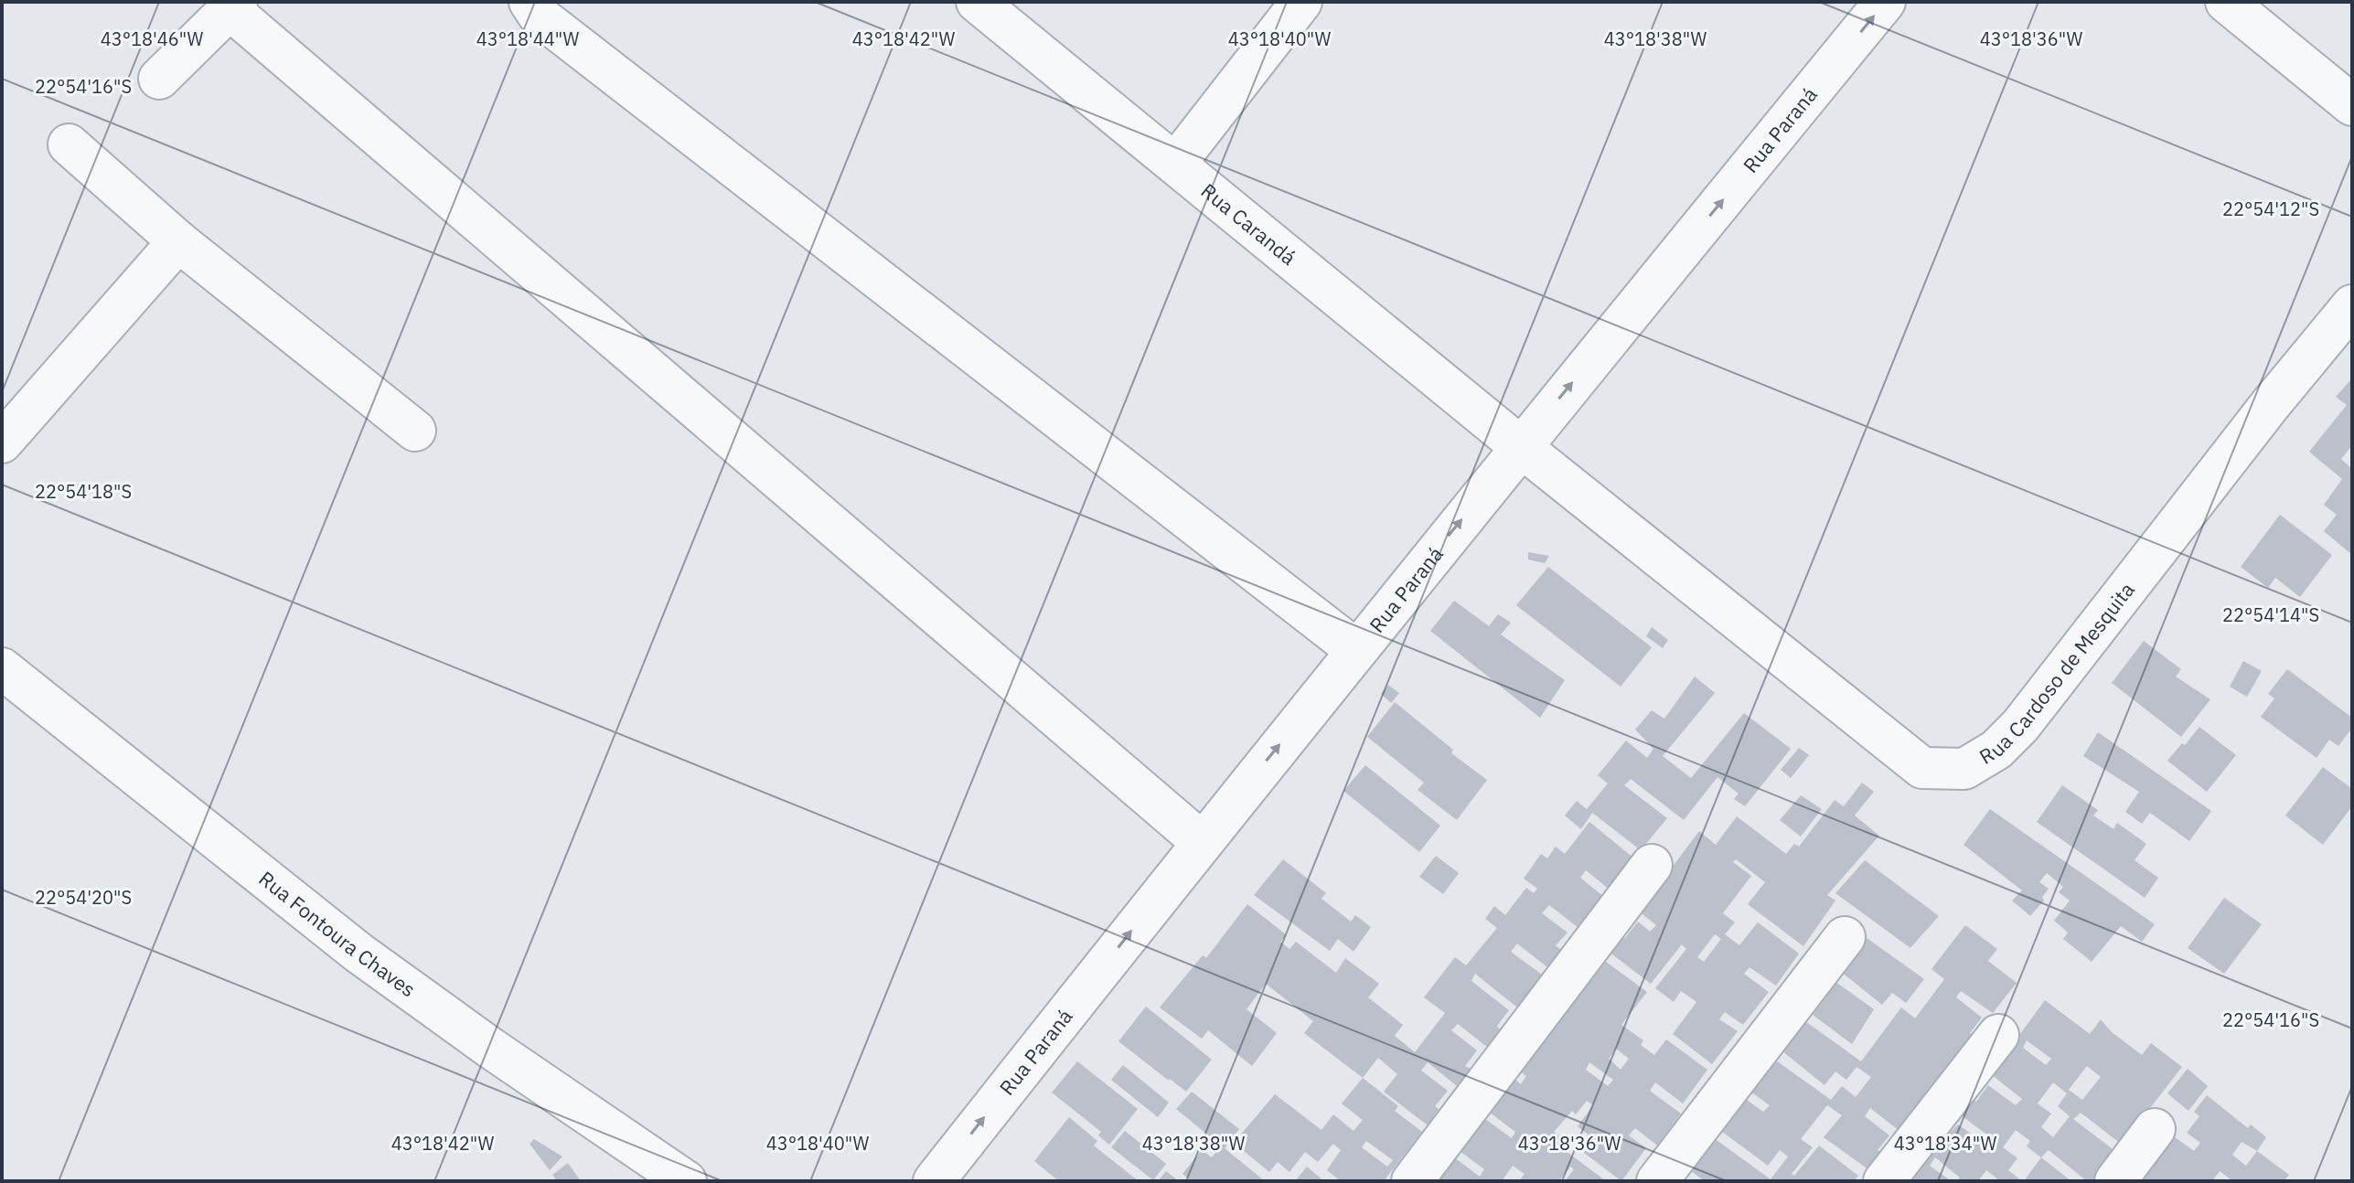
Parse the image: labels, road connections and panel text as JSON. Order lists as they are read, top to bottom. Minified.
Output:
{"streets":{"street":["Rua Paraná","Rua Carandá","Rua Cardoso de Mesquita","Rua Fontoura Chaves"]},"crossings":[["Rua Paraná","Rua Carandá"],["Rua Paraná","Rua Cardoso de Mesquita"],["Rua Carandá","Rua Cardoso de Mesquita"]],"one_way":["Rua Paraná"],"coordinates":["43°18'46\"W","43°18'44\"W","43°18'42\"W","43°18'40\"W","43°18'38\"W","43°18'36\"W","22°54'16\"S","22°54'12\"S","22°54'18\"S","22°54'14\"S","22°54'20\"S","43°18'34\"W"]}
